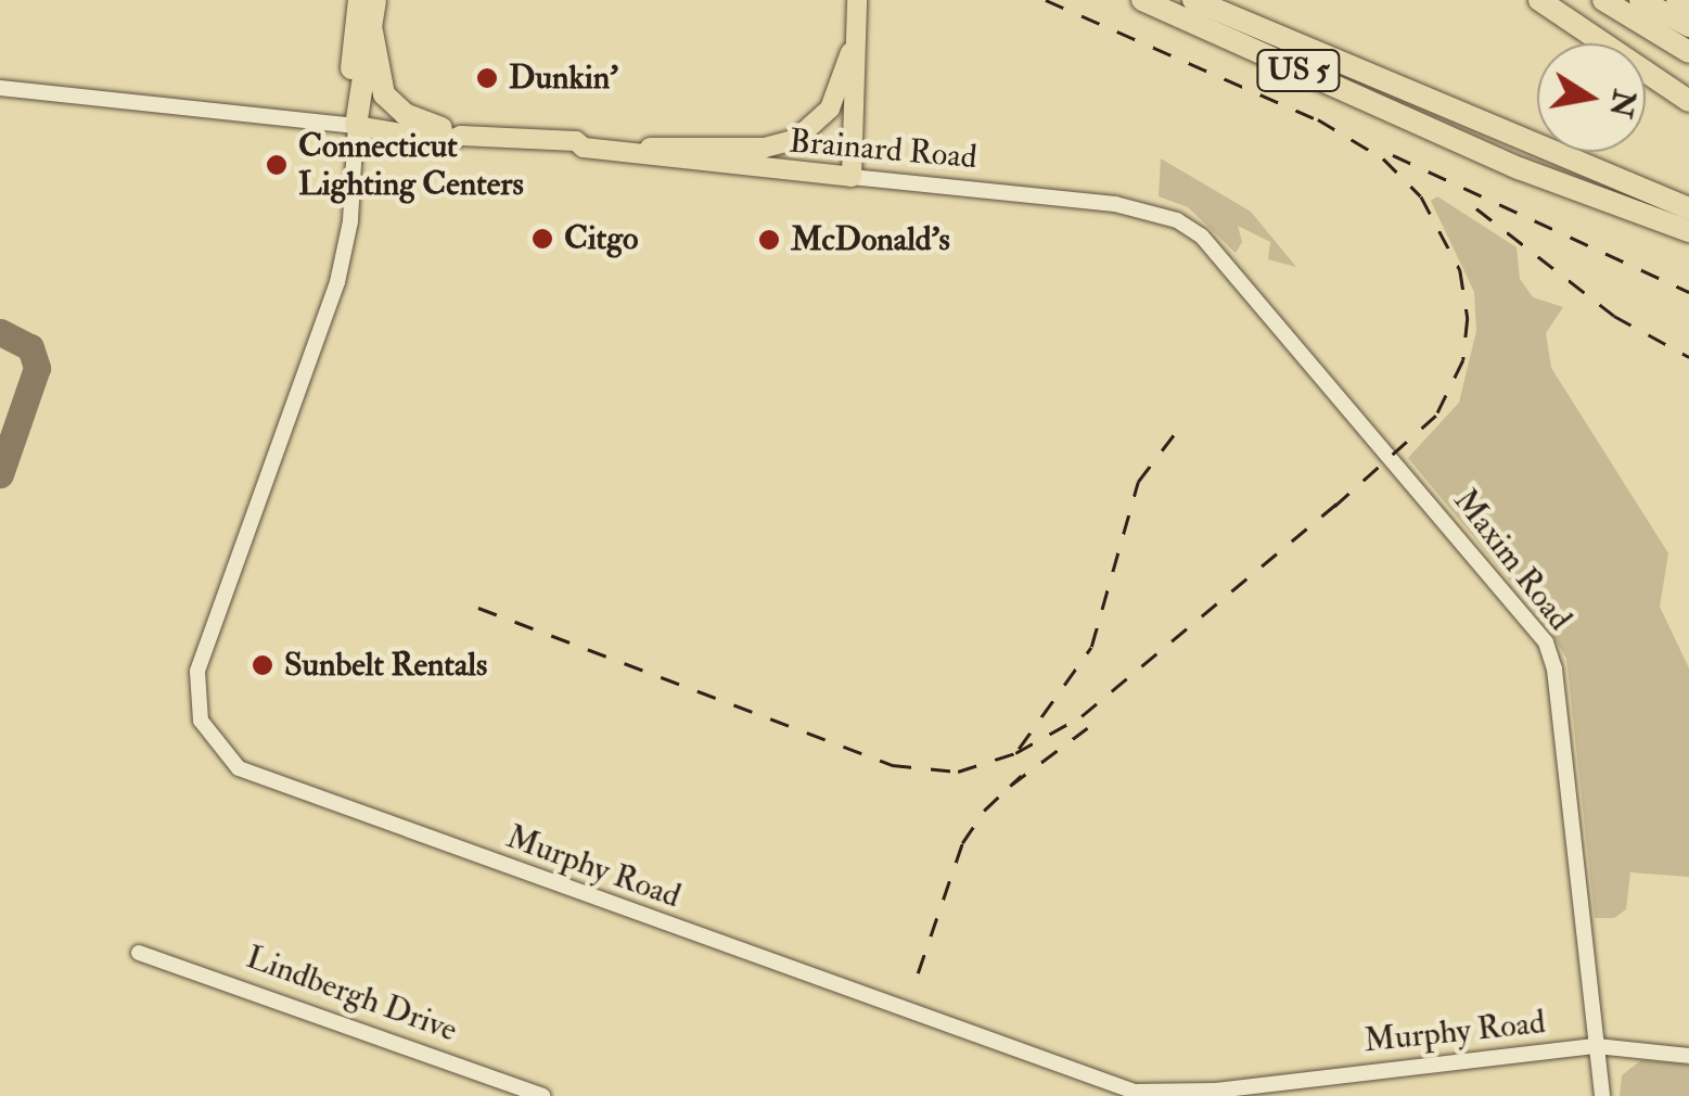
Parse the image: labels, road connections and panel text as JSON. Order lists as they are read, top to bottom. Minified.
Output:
{"streets":{"highway":["US 5"],"main road":["Brainard Road"],"street":["Maxim Road","Murphy Road","Lindbergh Drive"]},"crossings":[["Brainard Road","Maxim Road"],["Brainard Road","Murphy Road"],["Maxim Road","Murphy Road"]],"places":["Dunkin'","Connecticut Lighting Centers","Citgo","McDonald's","Sunbelt Rentals"],"north":"right"}
